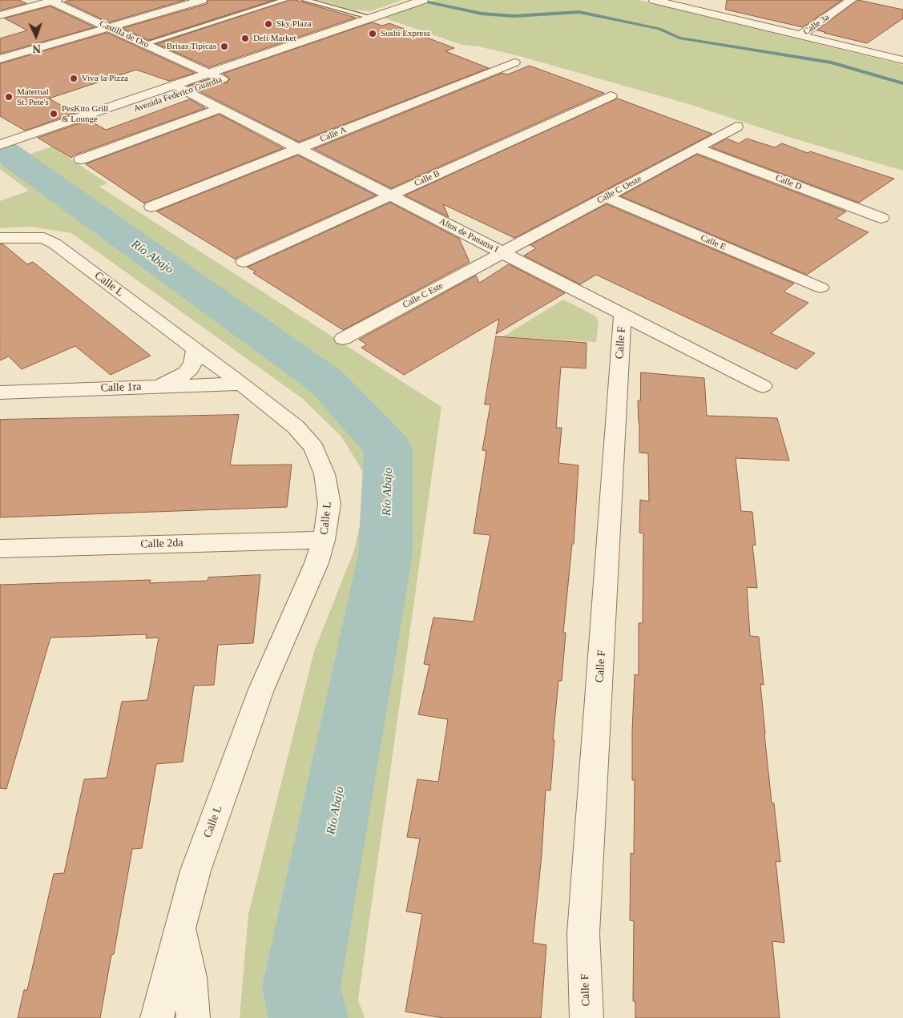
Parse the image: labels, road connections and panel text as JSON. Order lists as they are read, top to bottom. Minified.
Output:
{"streets":{"street":["Calle 3a","Castilla de Oro","Avenida Federico Guardia","Calle A","Calle B","Calle D","Calle C Oeste","Altos de Panama I","Calle E","Calle L","Calle C Este","Calle F","Calle 1ra","Calle 2da"]},"crossings":[["Castilla de Oro","Avenida Federico Guardia"],["Avenida Federico Guardia","Altos de Panama I"],["Calle A","Altos de Panama I"],["Calle B","Altos de Panama I"],["Calle D","Calle C Oeste"],["Calle C Oeste","Altos de Panama I"],["Calle C Oeste","Calle E"],["Calle C Oeste","Calle C Este"],["Altos de Panama I","Calle C Este"],["Altos de Panama I","Calle F"],["Calle L","Calle 1ra"],["Calle L","Calle 2da"]],"water":["Río Abajo"],"places":["Sky Plaza","Sushi Express","Deli Market","Brisas Tipicas","Viva la Pizza","Maternal St. Pete's","PesKito Grill & Lounge"],"north":"bottom"}
